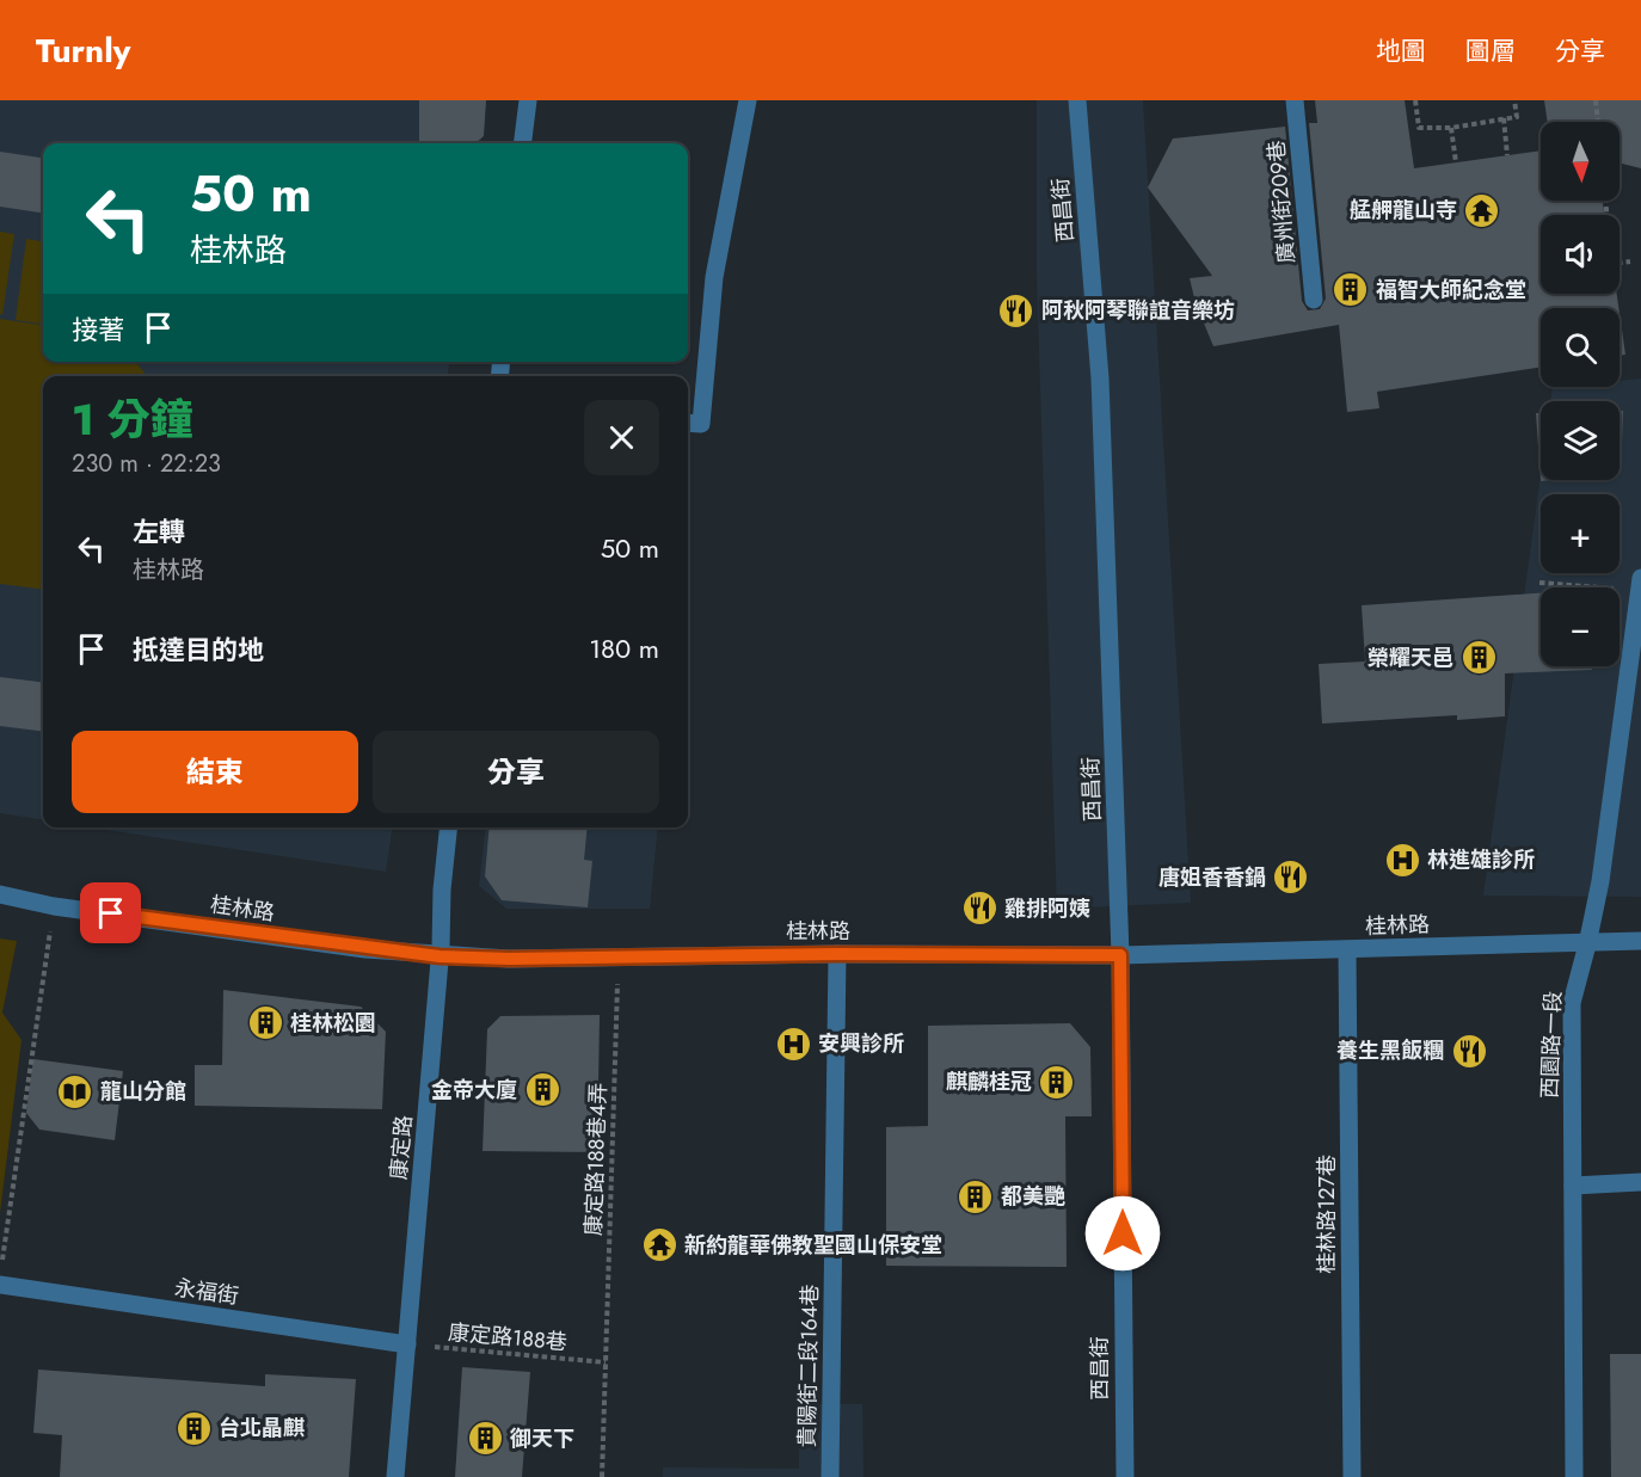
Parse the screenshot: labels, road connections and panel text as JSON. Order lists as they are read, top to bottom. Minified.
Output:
{"streets":{"street":["廣州街209巷","西昌街","桂林路","西園路一段","康定路","桂林路127巷","永福街","貴陽街二段164巷"],"path":["康定路188巷4弄","康定路188巷"]},"crossings":[["西昌街","桂林路"],["桂林路","西園路一段"],["桂林路","康定路"],["桂林路","康定路188巷4弄"],["桂林路","桂林路127巷"],["桂林路","貴陽街二段164巷"],["康定路","永福街"],["康定路","康定路188巷"],["康定路188巷4弄","康定路188巷"],["永福街","康定路188巷"]],"places":{"temple":["艋舺龍山寺","新約龍華佛教聖國山保安堂"],"building":["福智大師紀念堂","榮耀天邑","桂林松園","麒麟桂冠","金帝大廈","都美艷","台北晶麒","御天下"],"restaurant":["阿秋阿琴聯誼音樂坊","唐姐香香鍋","雞排阿姨","養生黑飯糰"],"hospital":["林進雄診所","安興診所"],"library":["龍山分館"]},"north":"bottom","page":{"header":"Turnly","nav":["地圖","圖層","分享"],"map_buttons":["+","−"],"turn":["50 m","桂林路"],"then":"接著","heading":["1 分鐘","230 m · 22:23"],"list":[{"name":"左轉","note":"桂林路","value":"50 m"},{"name":"抵達目的地","value":"180 m"}],"buttons":["結束","分享"]}}
